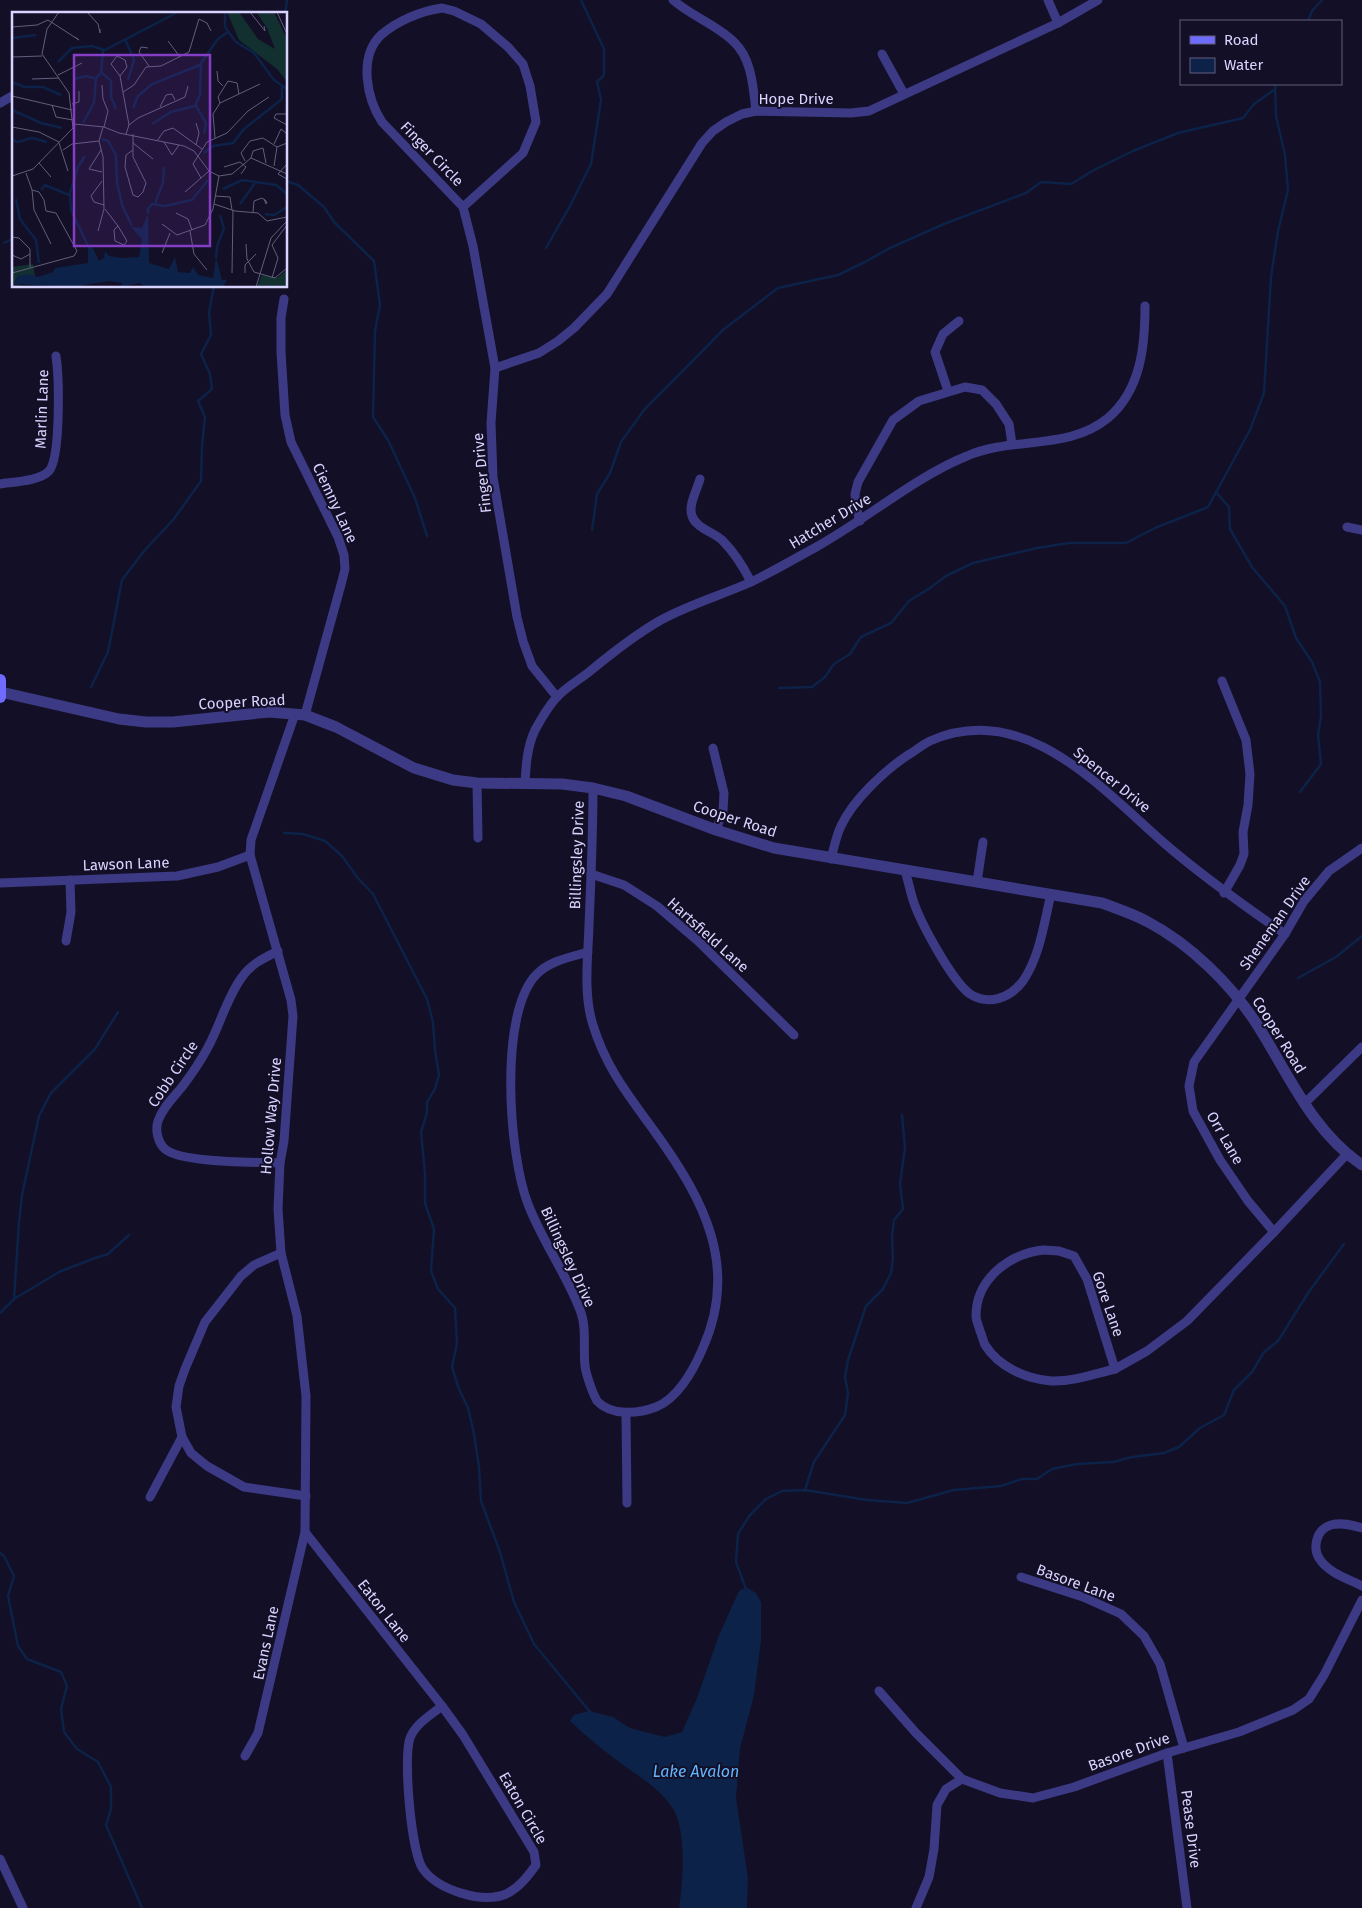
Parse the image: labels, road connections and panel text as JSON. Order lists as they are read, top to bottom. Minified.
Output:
{"streets":{"street":["Hope Drive","Finger Circle","Marlin Lane","Finger Drive","Ciemny Lane","Hatcher Drive","Cooper Road","Spencer Drive","Billingsley Drive","Lawson Lane","Sheneman Drive","Hartsfield Lane","Cobb Circle","Hollow Way Drive","Orr Lane","Gore Lane","Basore Lane","Eaton Lane","Evans Lane","Basore Drive","Eaton Circle","Pease Drive"]},"crossings":[["Hope Drive","Finger Drive"],["Finger Circle","Finger Drive"],["Finger Drive","Hatcher Drive"],["Ciemny Lane","Cooper Road"],["Ciemny Lane","Hollow Way Drive"],["Hatcher Drive","Cooper Road"],["Cooper Road","Spencer Drive"],["Cooper Road","Billingsley Drive"],["Cooper Road","Sheneman Drive"],["Cooper Road","Hollow Way Drive"],["Cooper Road","Orr Lane"],["Cooper Road","Gore Lane"],["Spencer Drive","Sheneman Drive"],["Billingsley Drive","Hartsfield Lane"],["Lawson Lane","Hollow Way Drive"],["Sheneman Drive","Orr Lane"],["Cobb Circle","Hollow Way Drive"],["Hollow Way Drive","Eaton Lane"],["Hollow Way Drive","Evans Lane"],["Orr Lane","Gore Lane"],["Basore Lane","Basore Drive"],["Eaton Lane","Evans Lane"],["Eaton Lane","Eaton Circle"],["Basore Drive","Pease Drive"]],"water":["Lake Avalon"],"legend":["Road","Water"]}
